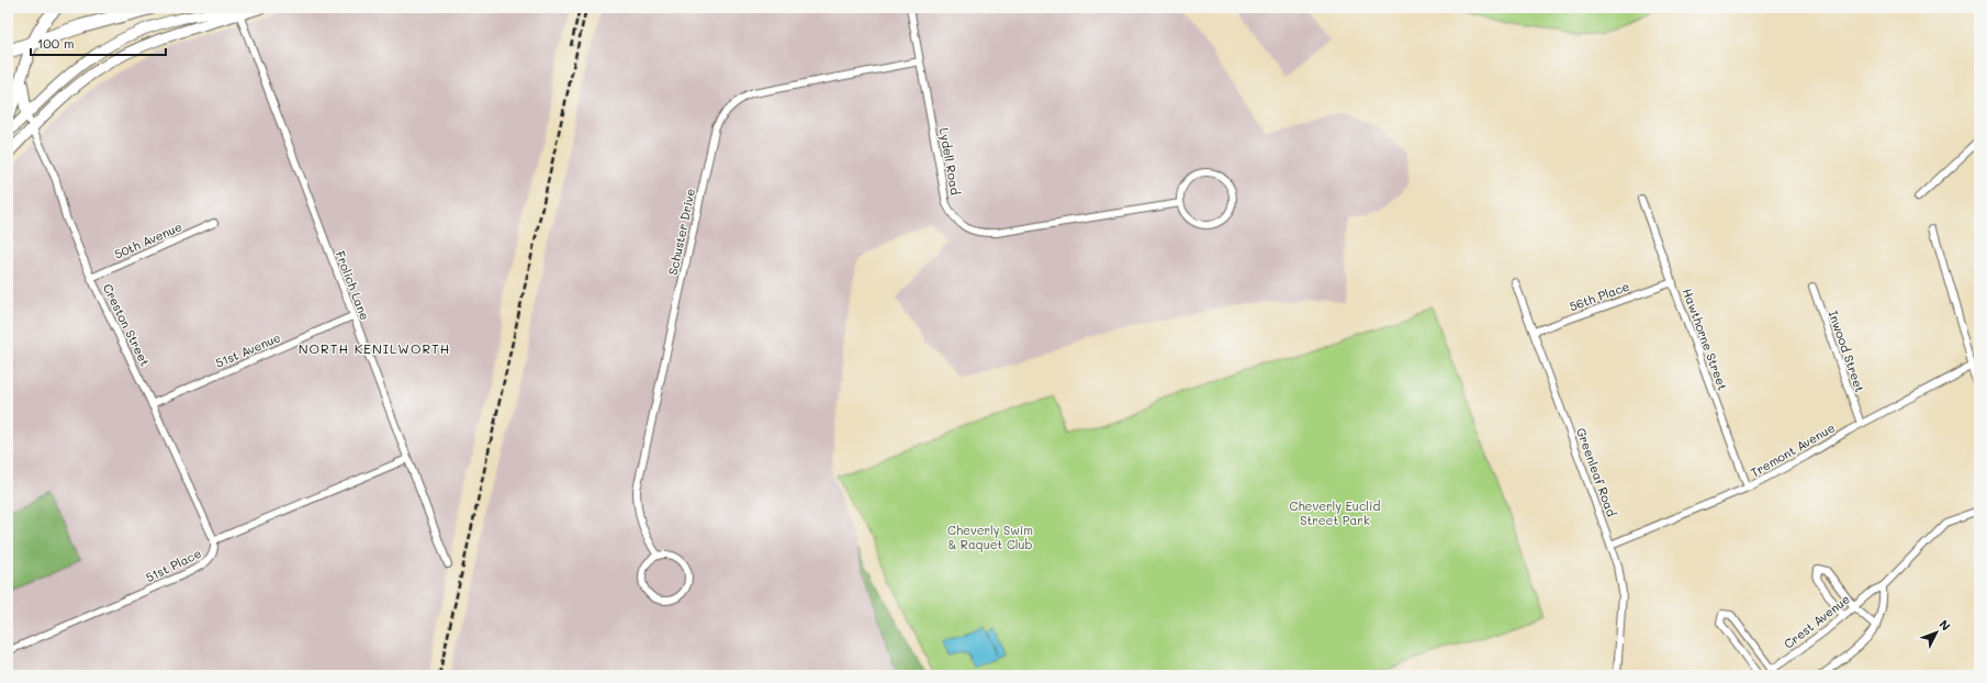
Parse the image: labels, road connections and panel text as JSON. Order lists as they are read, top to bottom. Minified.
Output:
{"streets":{"street":["Lydell Road","Schuster Drive","50th Avenue","Frolich Lane","56th Place","Creston Street","Hawthorne Street","51st Avenue","Inwood Street","Tremont Avenue","Greenleaf Road","51st Place","Crest Avenue"]},"crossings":[["Lydell Road","Schuster Drive"],["50th Avenue","Creston Street"],["Frolich Lane","51st Avenue"],["Frolich Lane","51st Place"],["56th Place","Hawthorne Street"],["56th Place","Greenleaf Road"],["Creston Street","51st Avenue"],["Creston Street","51st Place"],["Hawthorne Street","Tremont Avenue"],["Inwood Street","Tremont Avenue"],["Tremont Avenue","Greenleaf Road"]],"districts":["NORTH KENILWORTH"],"parks":["Cheverly Euclid Street Park","Cheverly Swim & Raquet Club"],"scale_bar":"100 m","north":"top right"}
